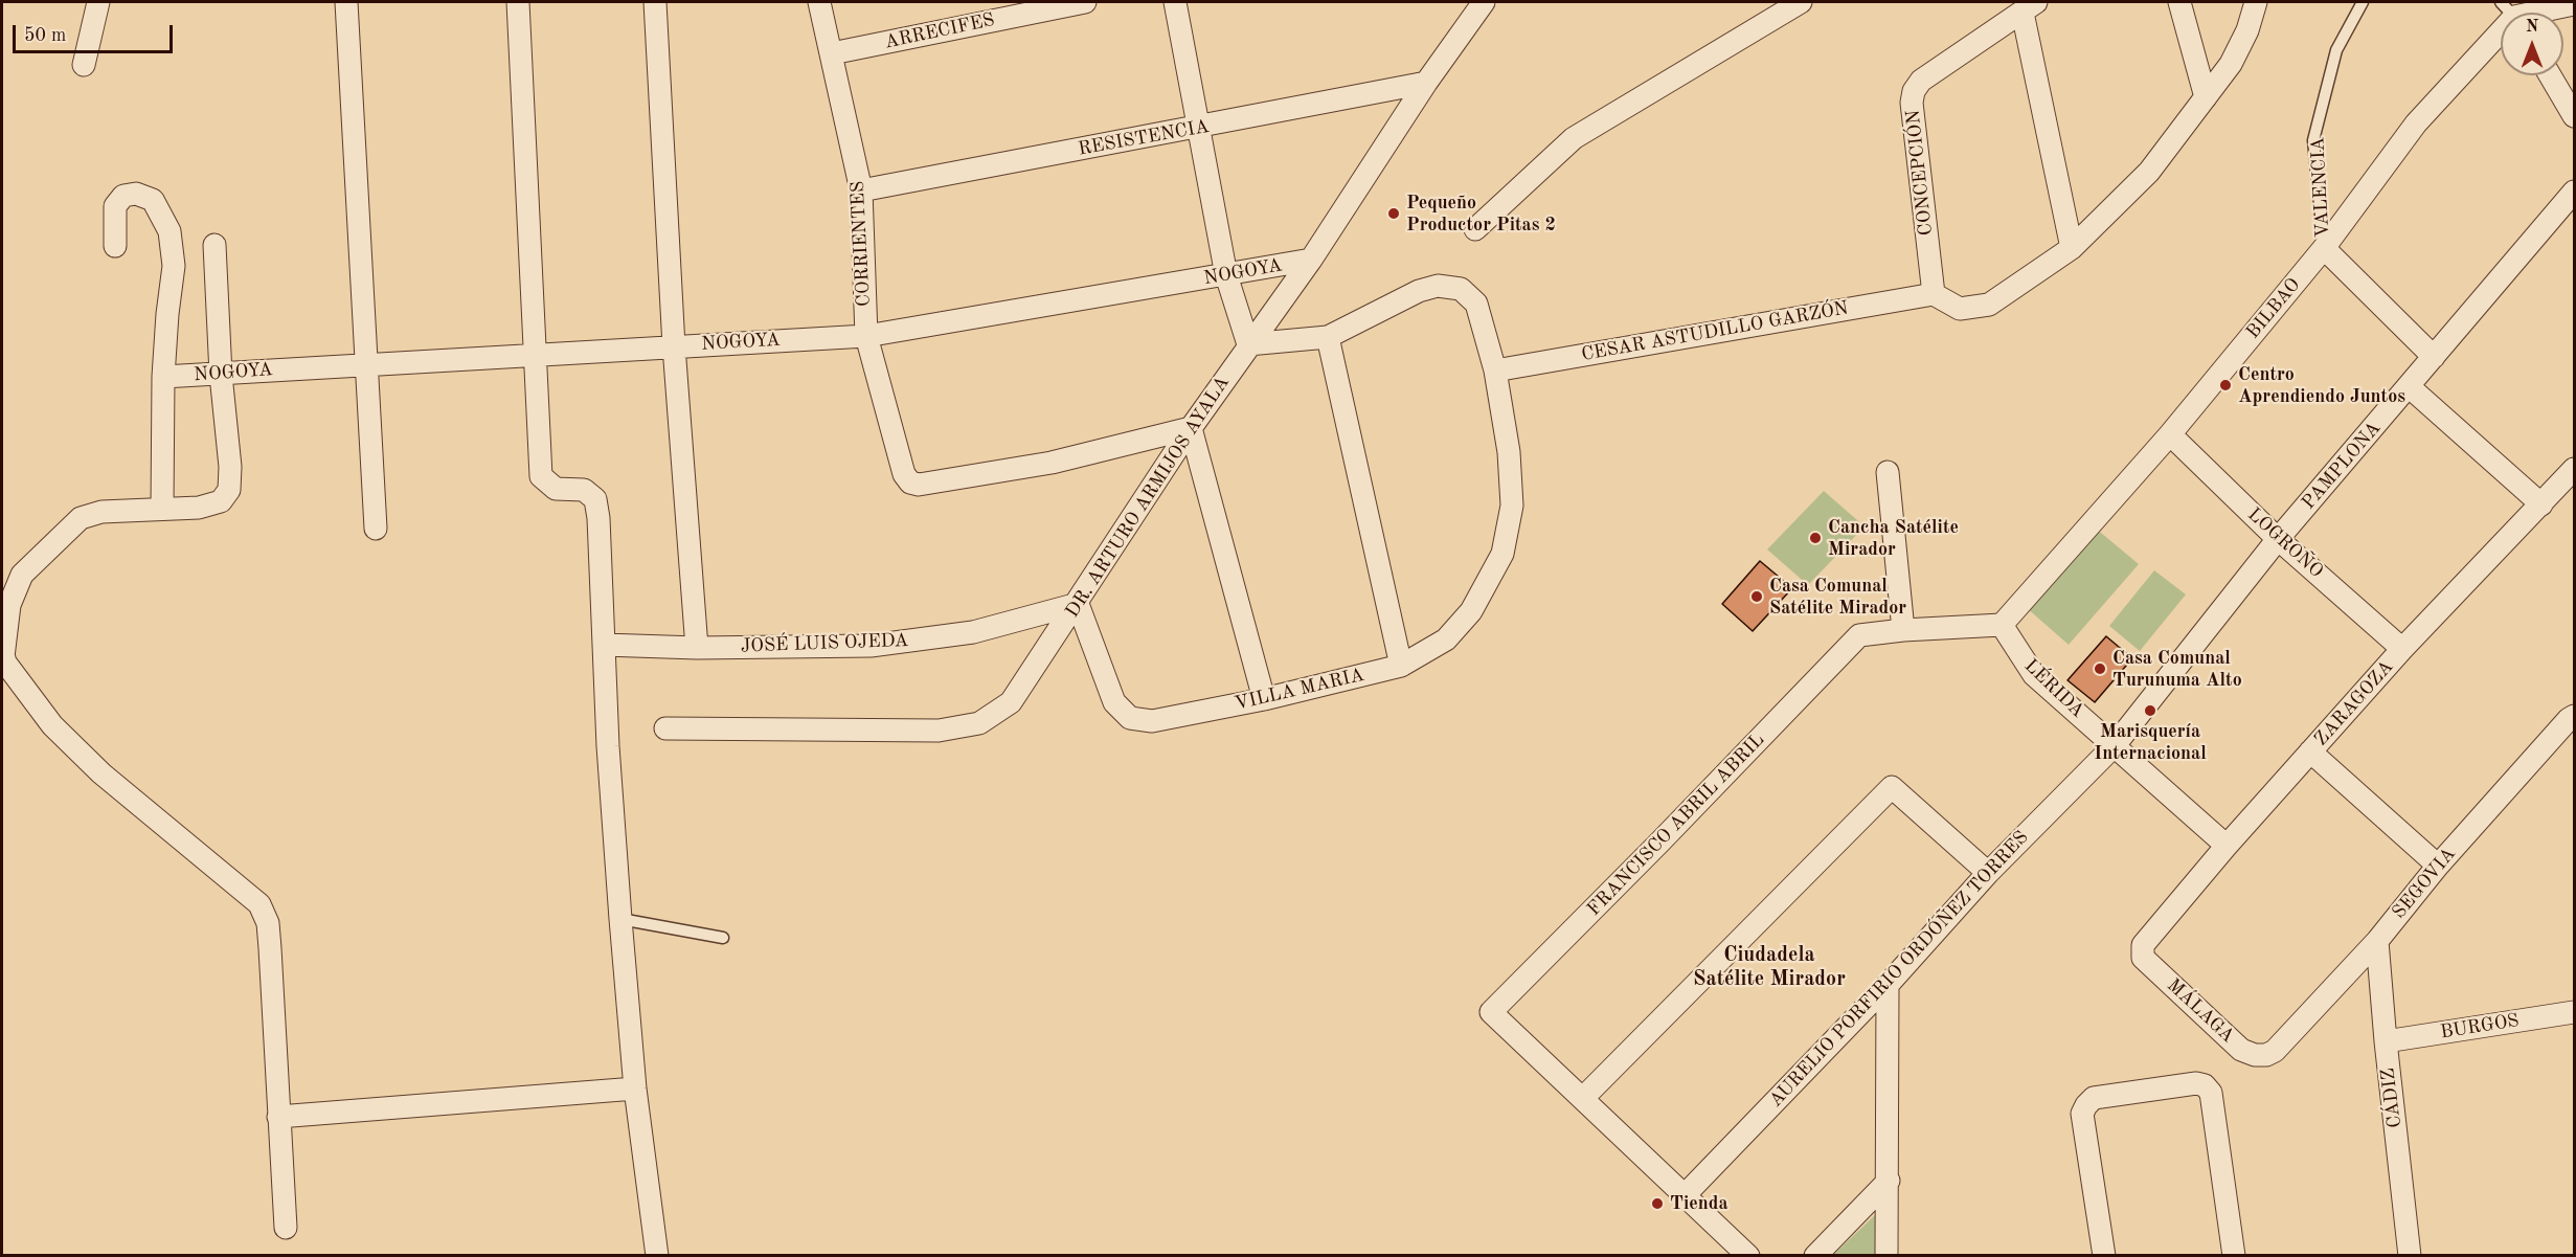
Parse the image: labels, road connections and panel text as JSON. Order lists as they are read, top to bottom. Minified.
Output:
{"streets":{"street":["ARRECIFES","RESISTENCIA","CONCEPCIÓN","VALENCIA","CORRIENTES","NOGOYA","BILBAO","CESAR ASTUDILLO GARZÓN","PAMPLONA","DR. ARTURO ARMIJOS AYALA","LOGROÑO","JOSÉ LUIS OJEDA","LÉRIDA","VILLA MARIA","ZARAGOZA","FRANCISCO ABRIL ABRIL","SEGOVIA","AURELIO PORFIRIO ORDÓÑEZ TORRES","MÁLAGA","BURGOS","CÁDIZ"]},"crossings":[["ARRECIFES","CORRIENTES"],["RESISTENCIA","CORRIENTES"],["RESISTENCIA","DR. ARTURO ARMIJOS AYALA"],["CONCEPCIÓN","CESAR ASTUDILLO GARZÓN"],["VALENCIA","BILBAO"],["VALENCIA","PAMPLONA"],["CORRIENTES","NOGOYA"],["CORRIENTES","DR. ARTURO ARMIJOS AYALA"],["NOGOYA","DR. ARTURO ARMIJOS AYALA"],["BILBAO","LOGROÑO"],["BILBAO","LÉRIDA"],["CESAR ASTUDILLO GARZÓN","VILLA MARIA"],["PAMPLONA","LOGROÑO"],["PAMPLONA","LÉRIDA"],["PAMPLONA","AURELIO PORFIRIO ORDÓÑEZ TORRES"],["DR. ARTURO ARMIJOS AYALA","JOSÉ LUIS OJEDA"],["DR. ARTURO ARMIJOS AYALA","VILLA MARIA"],["LOGROÑO","ZARAGOZA"],["JOSÉ LUIS OJEDA","VILLA MARIA"],["LÉRIDA","ZARAGOZA"],["LÉRIDA","AURELIO PORFIRIO ORDÓÑEZ TORRES"],["ZARAGOZA","MÁLAGA"],["SEGOVIA","MÁLAGA"],["SEGOVIA","CÁDIZ"],["BURGOS","CÁDIZ"]],"districts":["Ciudadela Satélite Mirador"],"places":["Pequeño Productor Pitas 2","Centro Aprendiendo Juntos","Cancha Satélite Mirador","Casa Comunal Satélite Mirador","Casa Comunal Turunuma Alto","Marisquería Internacional","Tienda"],"scale_bar":"50 m","north":"top"}
